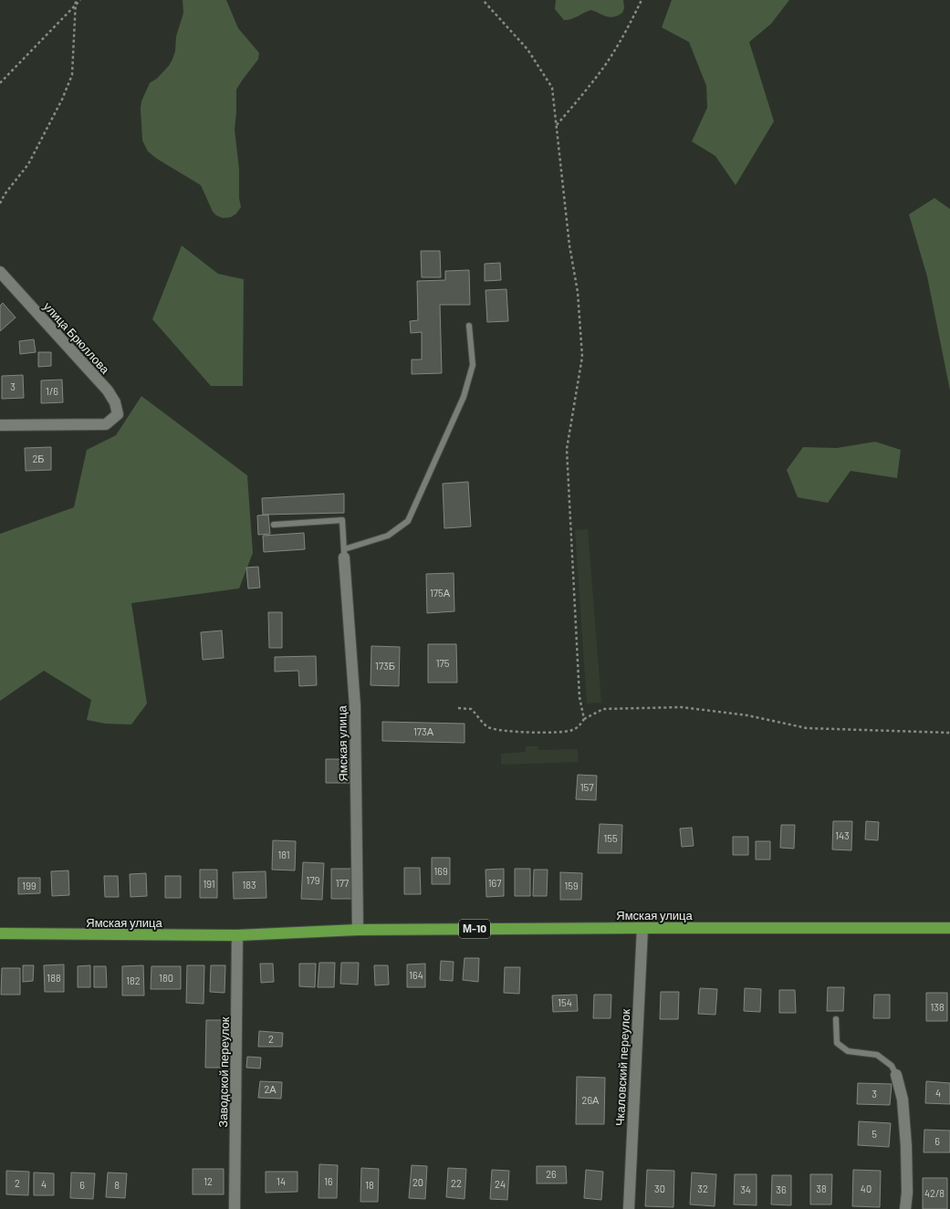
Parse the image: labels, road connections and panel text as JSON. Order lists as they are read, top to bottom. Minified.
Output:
{"streets":{"highway":["Ямская улица","М-10"],"street":["улица Брюллова","Чкаловский переулок","Заводской переулок"]},"crossings":[["Ямская улица","Чкаловский переулок"],["Ямская улица","Заводской переулок"]],"house_numbers":["3","1/6","2Б","175А","175","173Б","173А","157","143","155","181","169","179","177","167","191","183","199","159","164","188","180","182","154","138","2","2А","4","3","26А","5","6","26","12","14","16","20","2","22","4","24","6","8","18","30","32","38","40","34","36","42/8"]}
